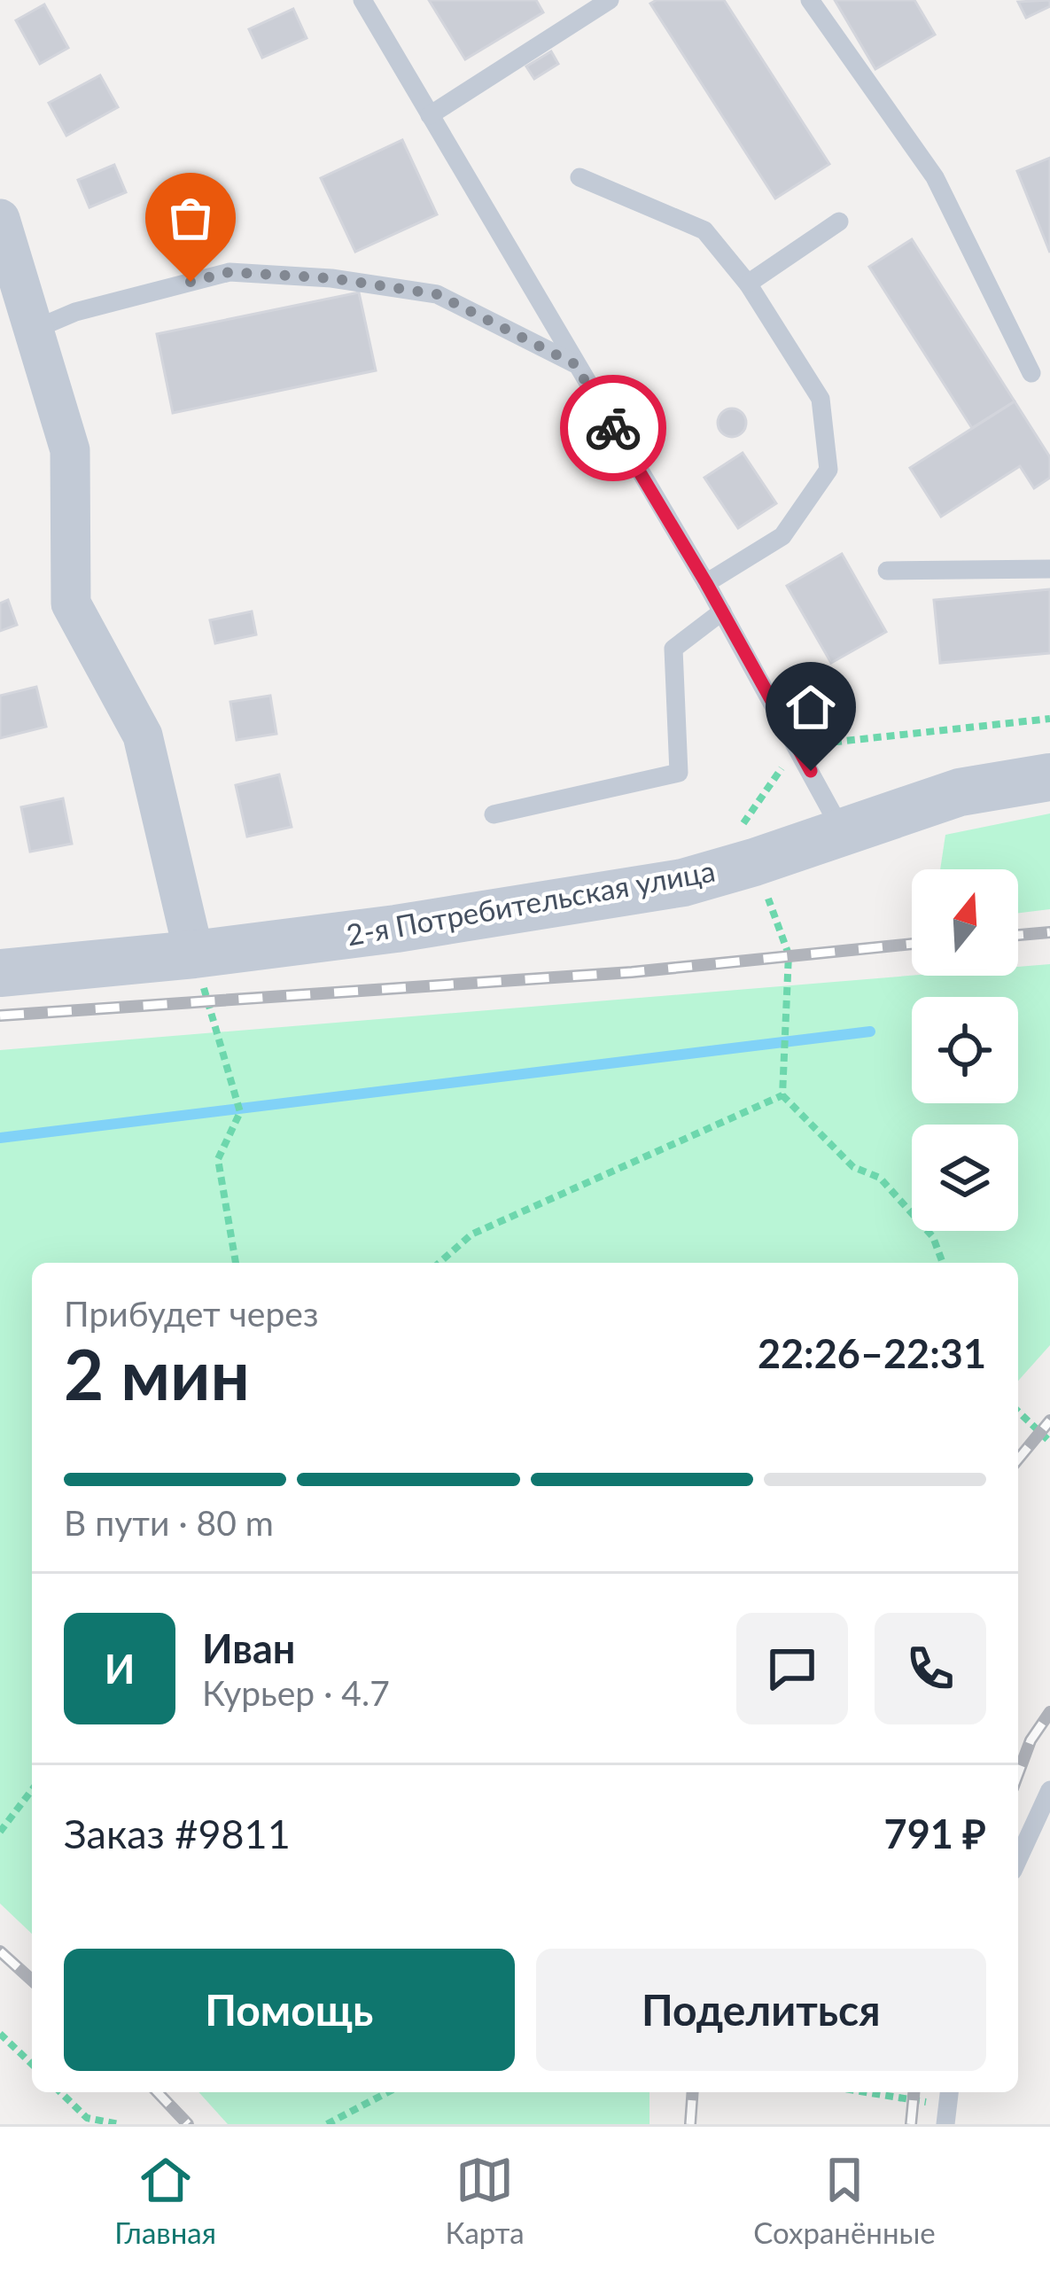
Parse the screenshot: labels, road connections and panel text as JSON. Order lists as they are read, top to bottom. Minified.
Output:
{"streets":{"street":["2-я Потребительская улица"]},"north":"top","page":{"heading":["2 мин","Прибудет через","22:26–22:31"],"panel":["Иван","Курьер · 4.7","Заказ #9811","791 ₽"],"bar":"В пути · 80 m","round":"И","buttons":["Помощь","Поделиться"],"tabs":["Главная","Карта","Сохранённые"]}}
